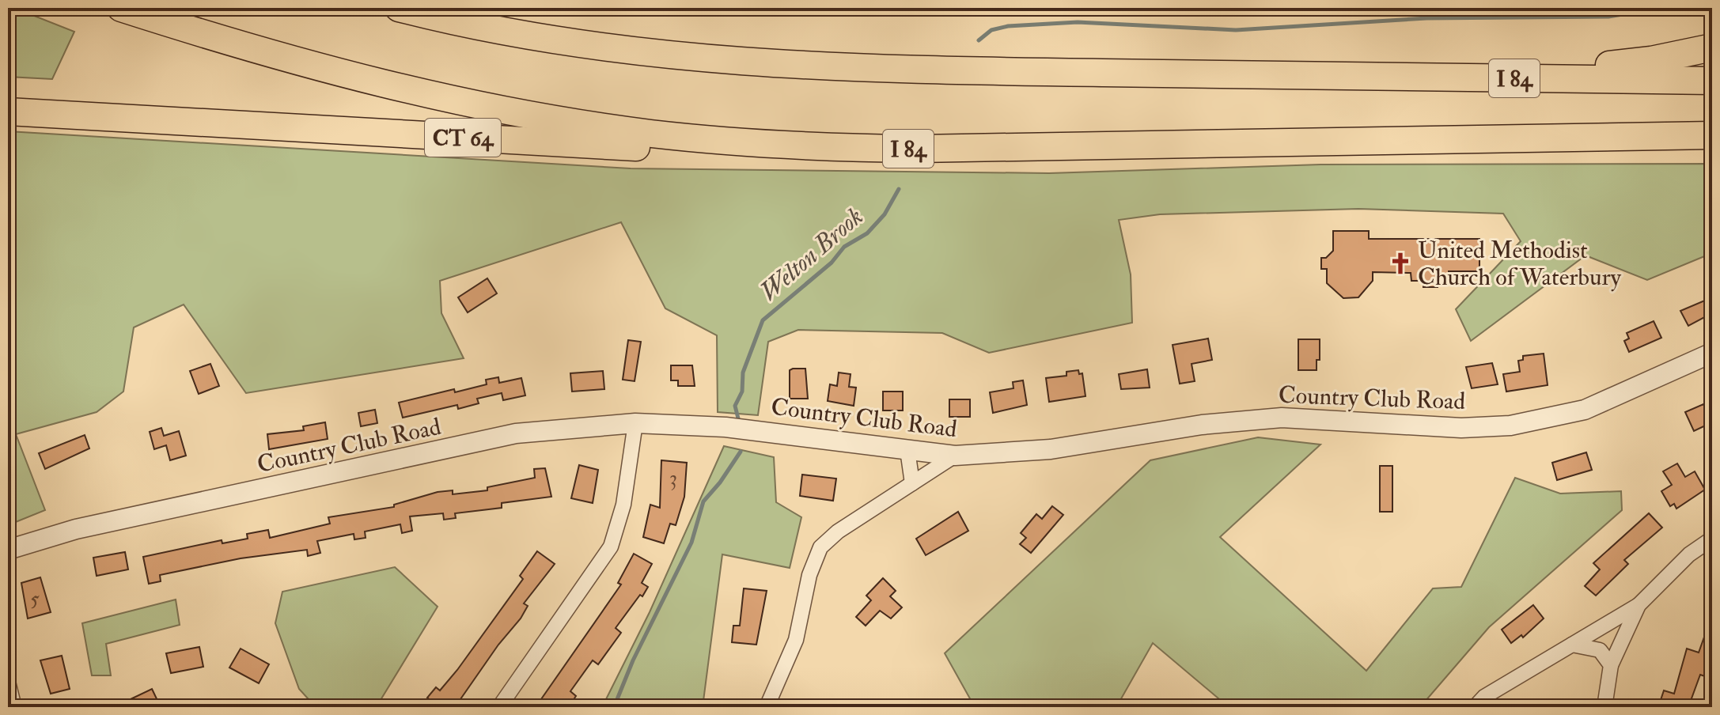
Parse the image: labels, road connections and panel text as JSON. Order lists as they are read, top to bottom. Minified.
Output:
{"streets":{"highway":["I 84","CT 64"],"street":["Country Club Road"]},"crossings":[["I 84","CT 64"]],"water":["Welton Brook"],"places":{"church":["United Methodist Church of Waterbury"]},"house_numbers":["3","5"]}
